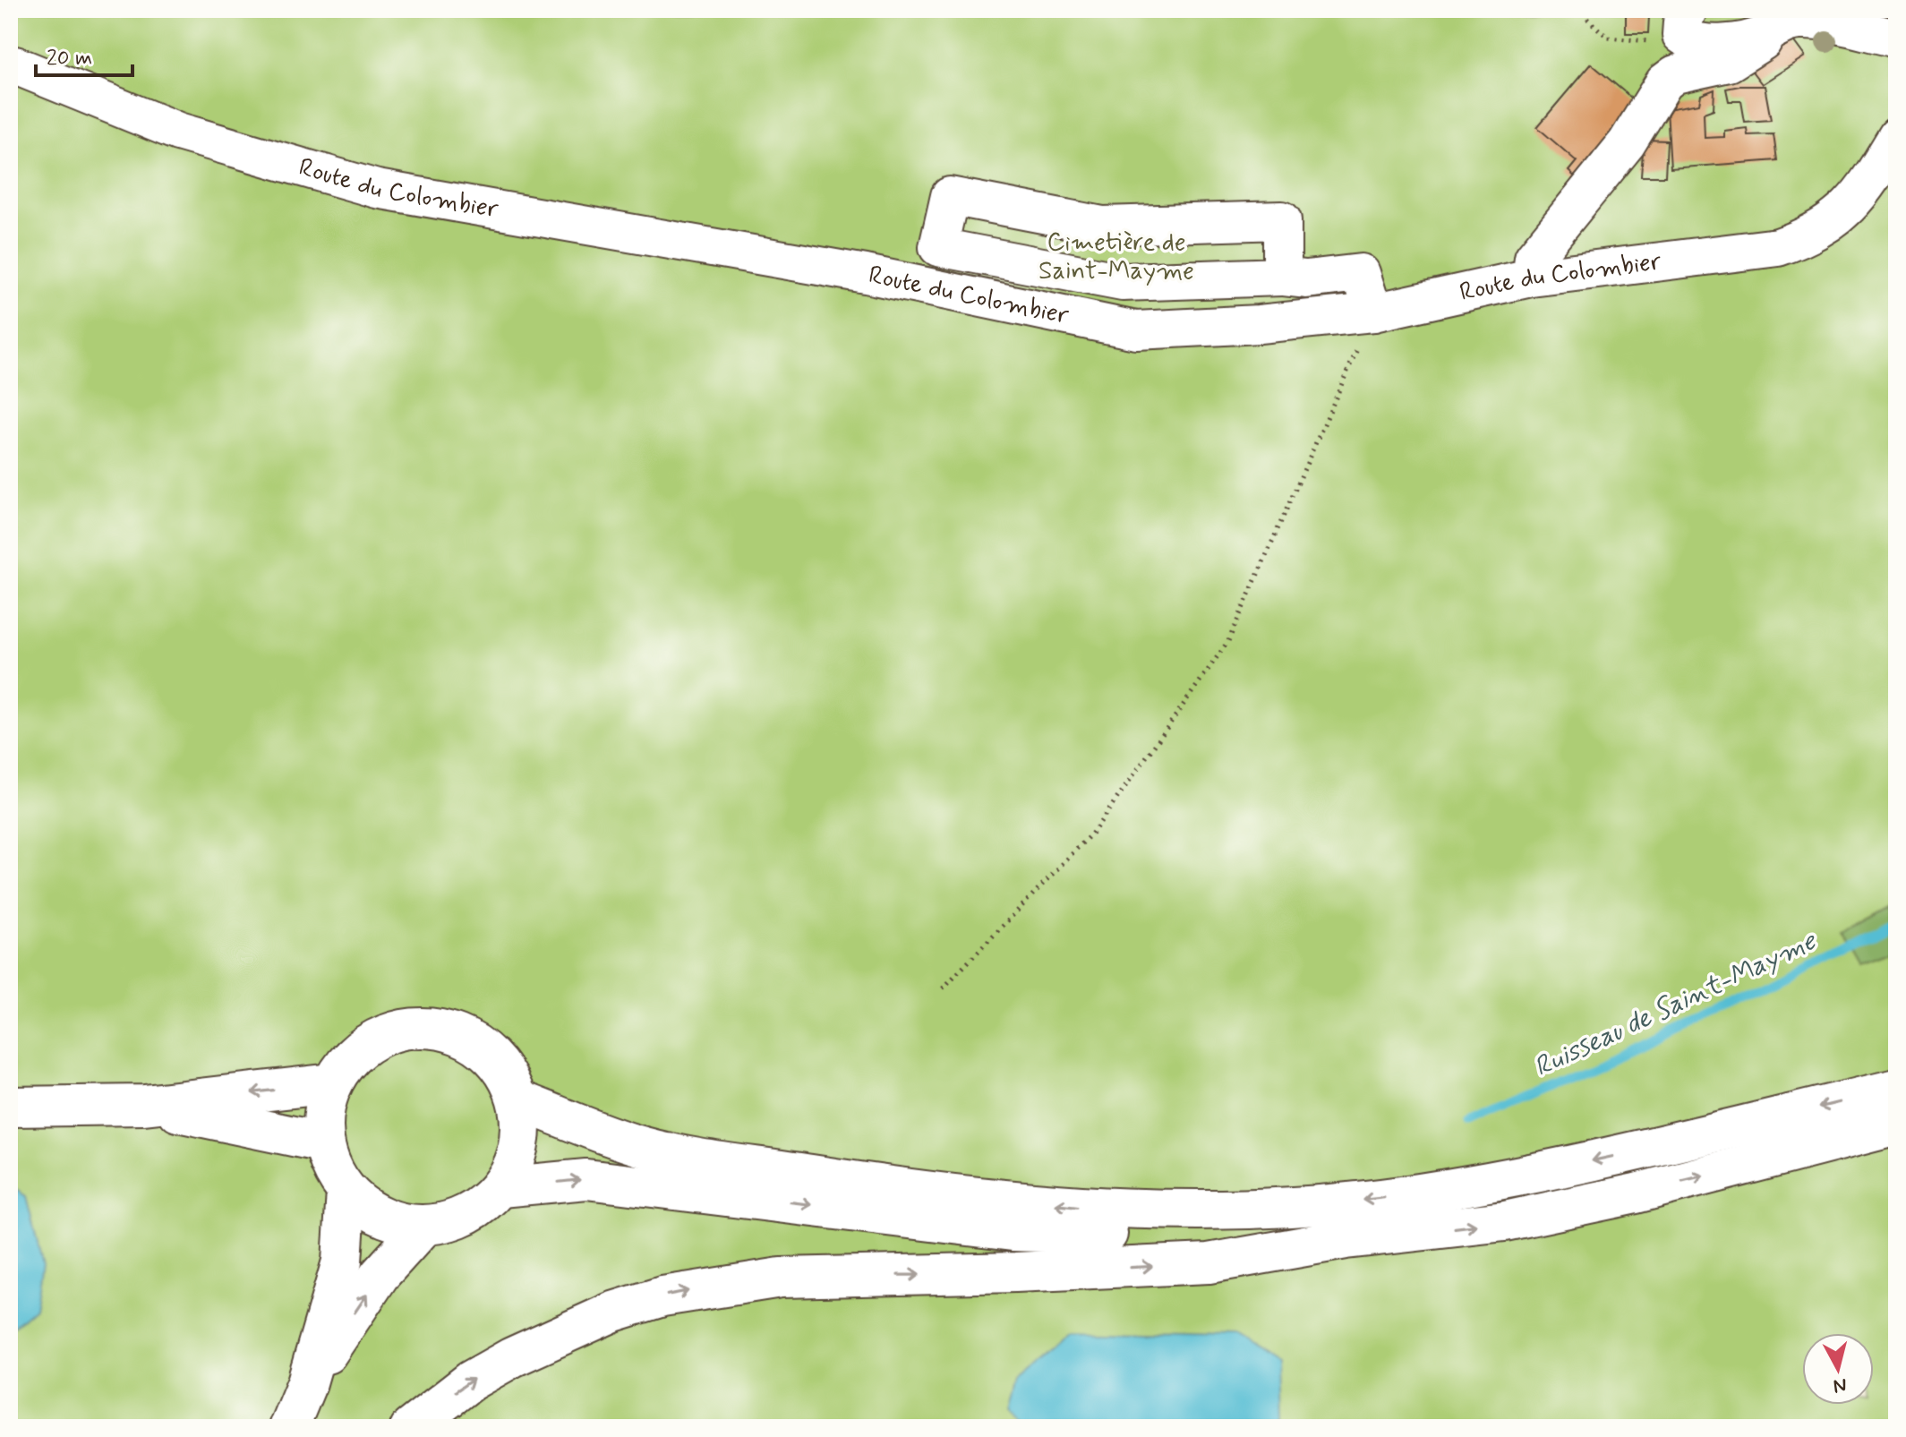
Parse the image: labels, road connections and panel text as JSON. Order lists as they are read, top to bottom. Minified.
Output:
{"streets":{"street":["Route du Colombier"]},"water":["Ruisseau de Saint-Mayme"],"parks":["Cimetière de Saint-Mayme"],"scale_bar":"20 m","north":"bottom"}
